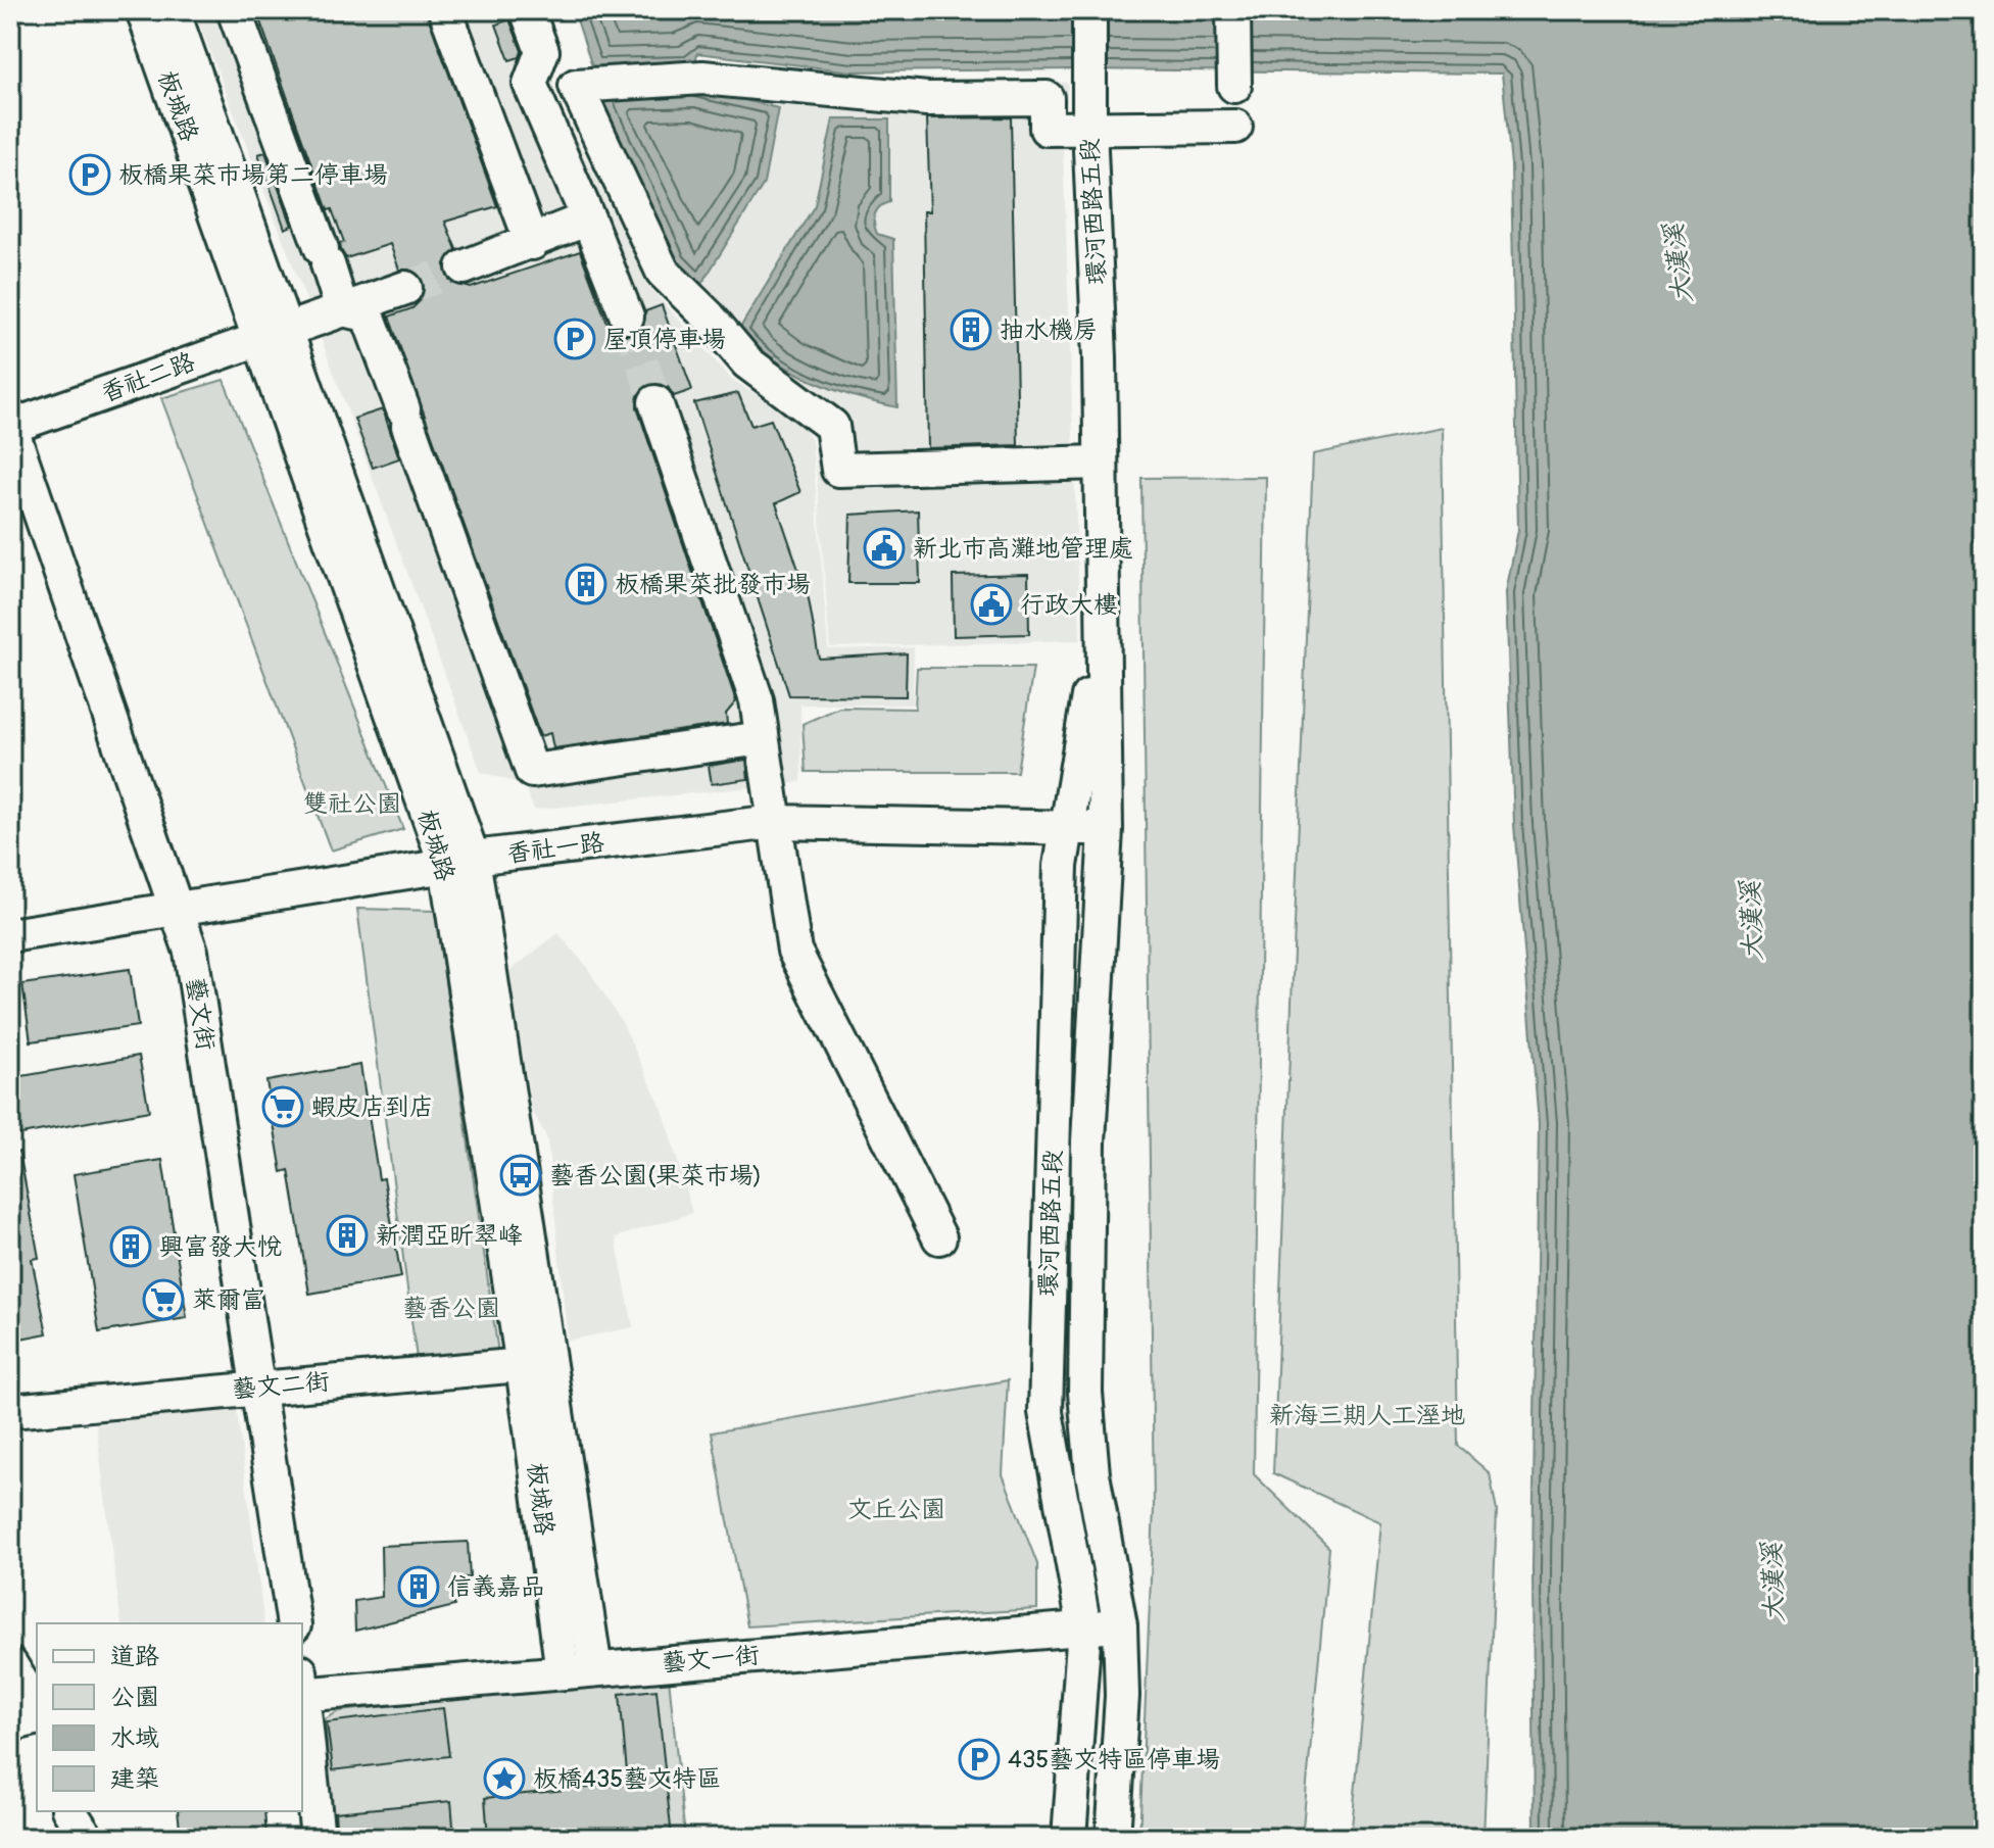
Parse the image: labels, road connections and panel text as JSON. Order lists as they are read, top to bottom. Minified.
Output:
{"streets":{"street":["板城路","環河西路五段","香社二路","香社一路","藝文街","藝文二街","藝文一街"]},"crossings":[["板城路","香社二路"],["板城路","香社一路"],["板城路","藝文二街"],["板城路","藝文一街"],["環河西路五段","香社一路"],["環河西路五段","藝文一街"],["香社二路","藝文街"],["香社一路","藝文街"],["藝文街","藝文二街"]],"water":["大漢溪"],"parks":["雙社公園","藝香公園","新海三期人工溼地","文丘公園"],"places":{"parking":["板橋果菜市場第二停車場","屋頂停車場","435藝文特區停車場"],"building":["抽水機房","板橋果菜批發市場","新潤亞昕翠峰","興富發大悦","信義嘉品"],"public building":["新北市高灘地管理處","行政大樓"],"supermarket":["蝦皮店到店","萊爾富"],"bus stop":["藝香公園(果菜市場)"],"place":["板橋435藝文特區"]},"legend":["道路","公園","水域","建築"]}
